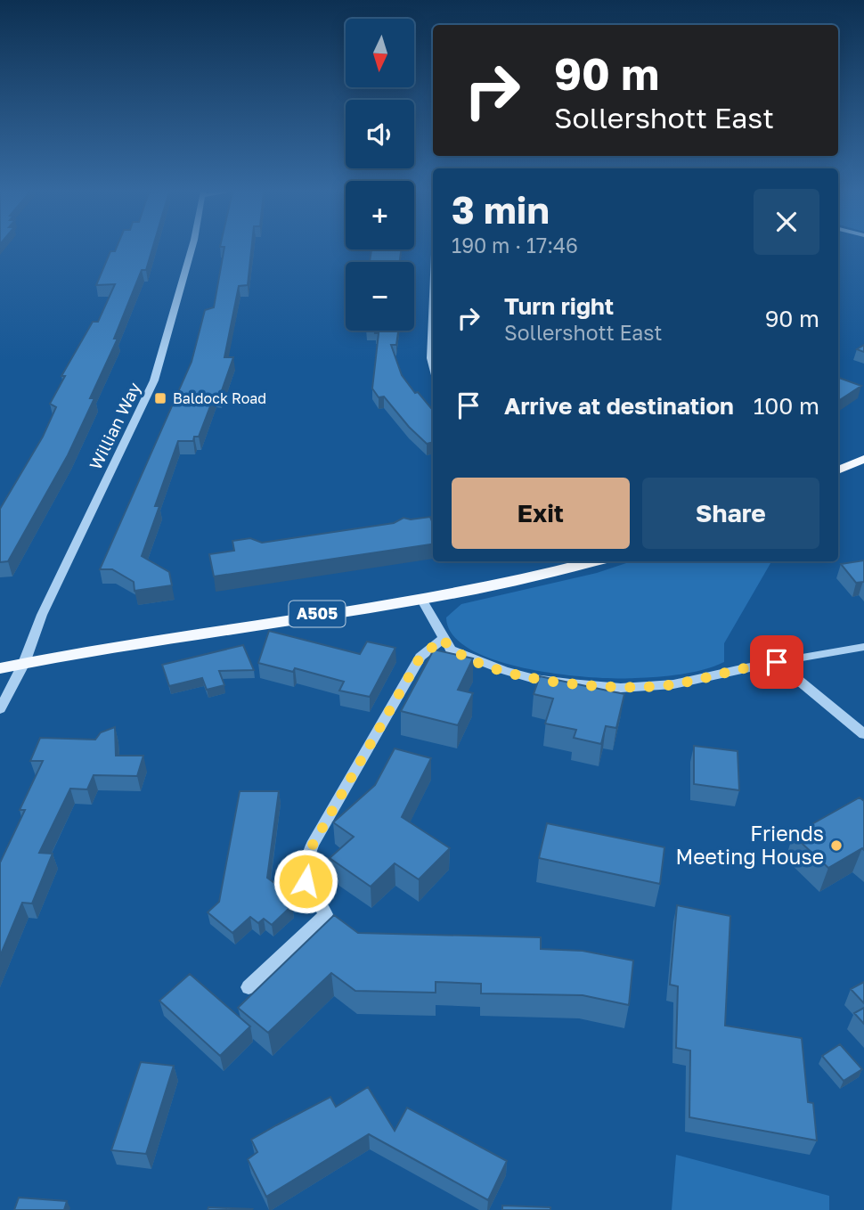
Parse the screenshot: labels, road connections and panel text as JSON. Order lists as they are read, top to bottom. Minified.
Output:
{"streets":{"main road":["A505"],"street":["Willian Way"]},"crossings":[["Willian Way","A505"]],"places":{"transit":["Baldock Road"],"other":["Friends Meeting House"]},"north":"bottom","page":{"map_buttons":["+","−"],"turn":["90 m","Sollershott East"],"heading":["3 min","190 m · 17:46"],"list":[{"name":"Turn right","note":"Sollershott East","value":"90 m"},{"name":"Arrive at destination","value":"100 m"}],"buttons":["Exit","Share"]}}
